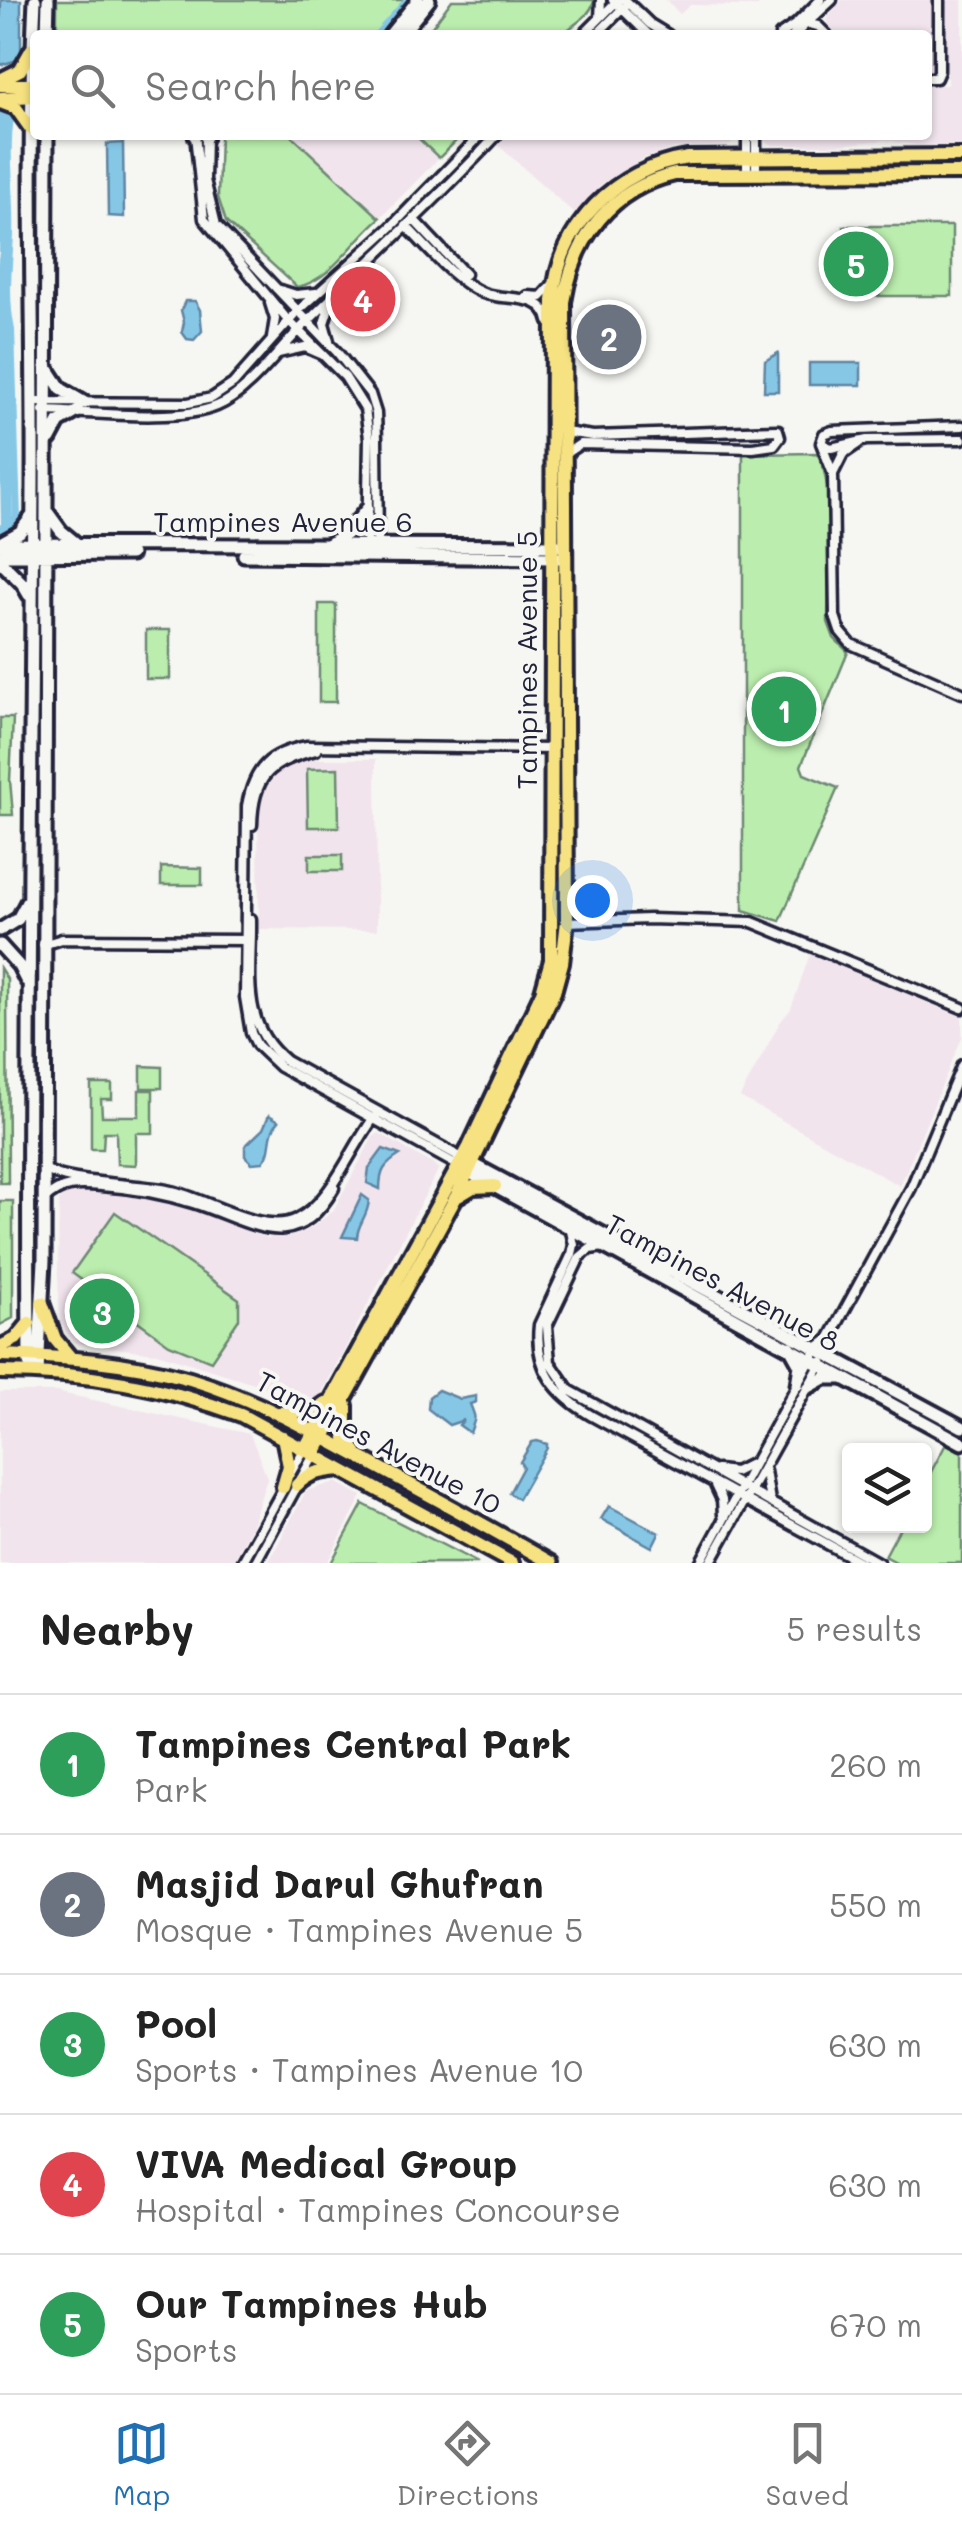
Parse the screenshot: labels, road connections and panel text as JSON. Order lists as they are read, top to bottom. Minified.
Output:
{"streets":{"main road":["Tampines Avenue 6","Tampines Avenue 5","Tampines Avenue 8","Tampines Avenue 10"]},"crossings":[["Tampines Avenue 6","Tampines Avenue 5"],["Tampines Avenue 5","Tampines Avenue 8"],["Tampines Avenue 5","Tampines Avenue 10"]],"page":{"search":"Search here","pins":["5","4","2","1","3"],"heading":["Nearby","5 results"],"list":[{"mark":"1","name":"Tampines Central Park","note":"Park","value":"260 m"},{"mark":"2","name":"Masjid Darul Ghufran","note":"Mosque · Tampines Avenue 5","value":"550 m"},{"mark":"3","name":"Pool","note":"Sports · Tampines Avenue 10","value":"630 m"},{"mark":"4","name":"VIVA Medical Group","note":"Hospital · Tampines Concourse","value":"630 m"},{"mark":"5","name":"Our Tampines Hub","note":"Sports","value":"670 m"}],"nav":["Map","Directions","Saved"]}}
